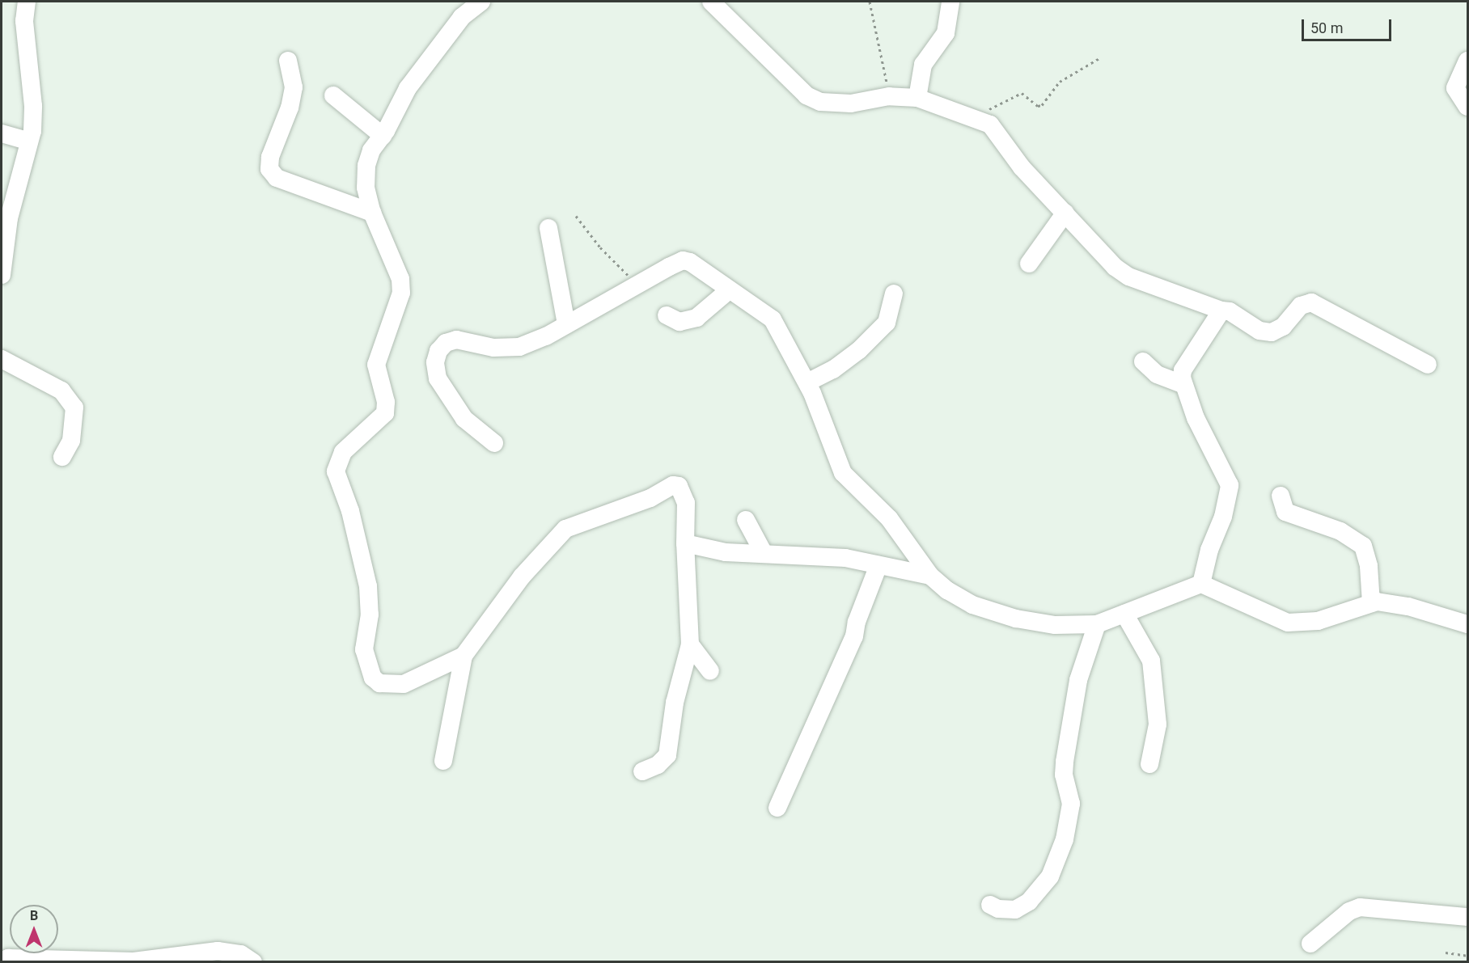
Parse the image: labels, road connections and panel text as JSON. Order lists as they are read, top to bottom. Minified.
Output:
{"scale_bar":"50 m","north":"top"}
